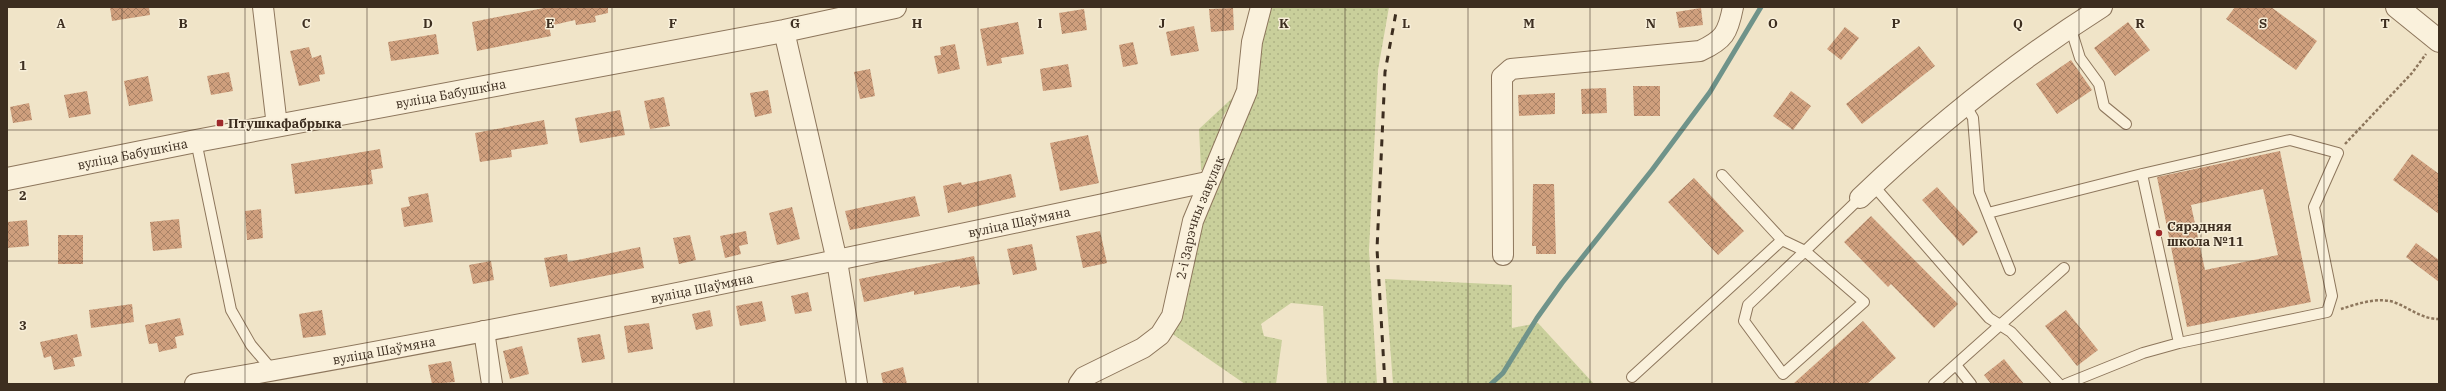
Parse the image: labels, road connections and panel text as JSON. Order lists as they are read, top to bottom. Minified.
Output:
{"streets":{"street":["вуліца Бабушкіна","2-і Зарэчны завулак","вуліца Шаўмяна"]},"crossings":[["2-і Зарэчны завулак","вуліца Шаўмяна"]],"places":{"transit":["Птушкафабрыка"],"other":["Сярэдняя школа №11"]},"grid":{"columns":["A","B","C","D","E","F","G","H","I","J","K","L","M","N","O","P","Q","R","S","T"],"rows":["1","2","3"]}}
